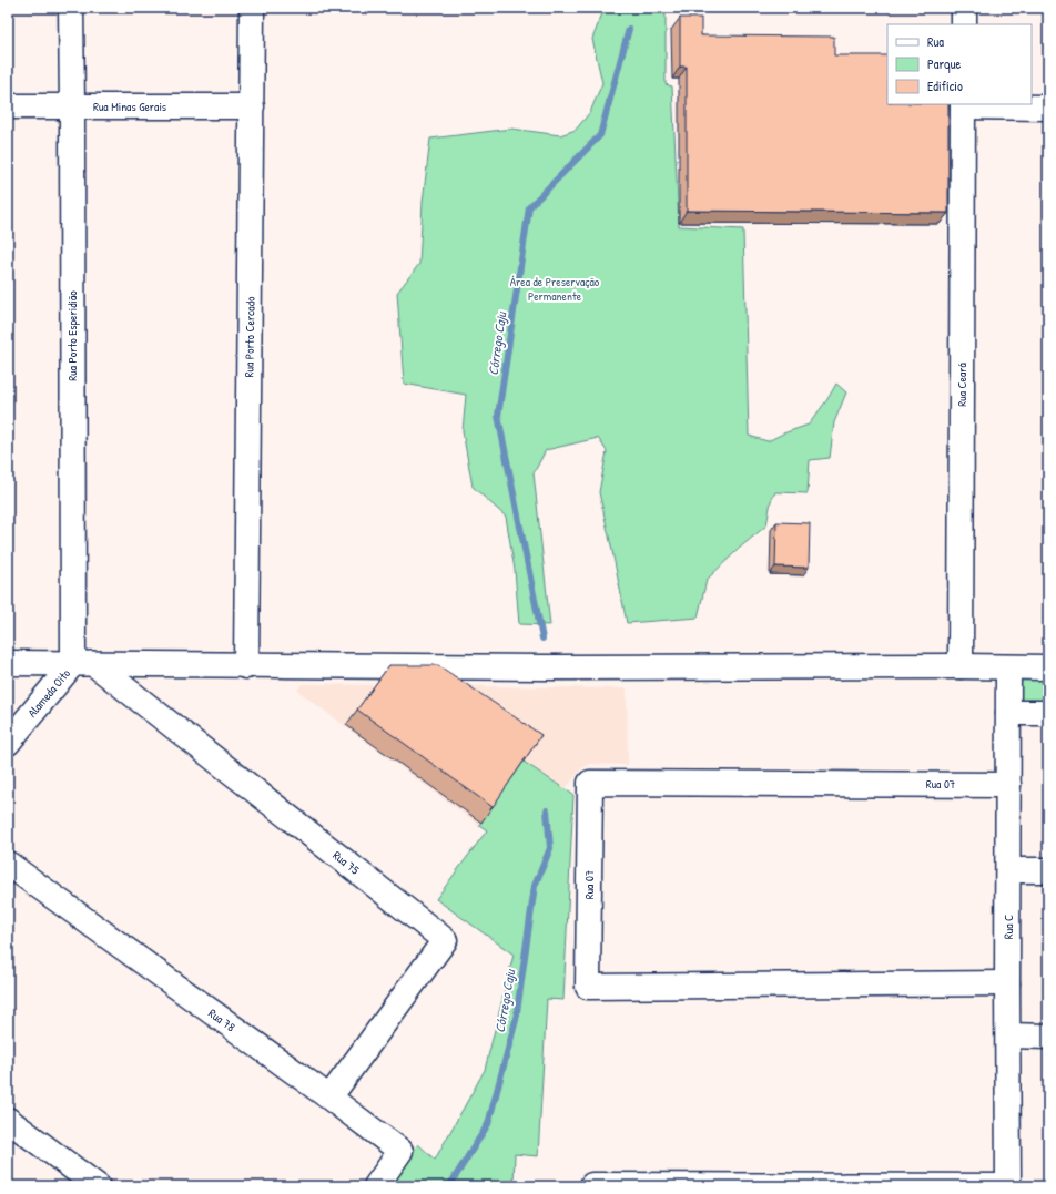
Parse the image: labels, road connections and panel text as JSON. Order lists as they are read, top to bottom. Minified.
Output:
{"streets":{"street":["Rua Minas Gerais","Rua Porto Esperidião","Rua Porto Cercado","Rua Ceará","Alameda Oito","Rua 07","Rua 75","Rua C","Rua 78"]},"crossings":[["Rua Minas Gerais","Rua Porto Esperidião"],["Rua Minas Gerais","Rua Porto Cercado"],["Rua Porto Esperidião","Alameda Oito"],["Rua Porto Esperidião","Rua 75"],["Alameda Oito","Rua 75"],["Rua 07","Rua C"],["Rua 75","Rua 78"]],"water":["Córrego Caju"],"parks":["Área de Preservação Permanente"],"legend":["Rua","Parque","Edifício"]}
